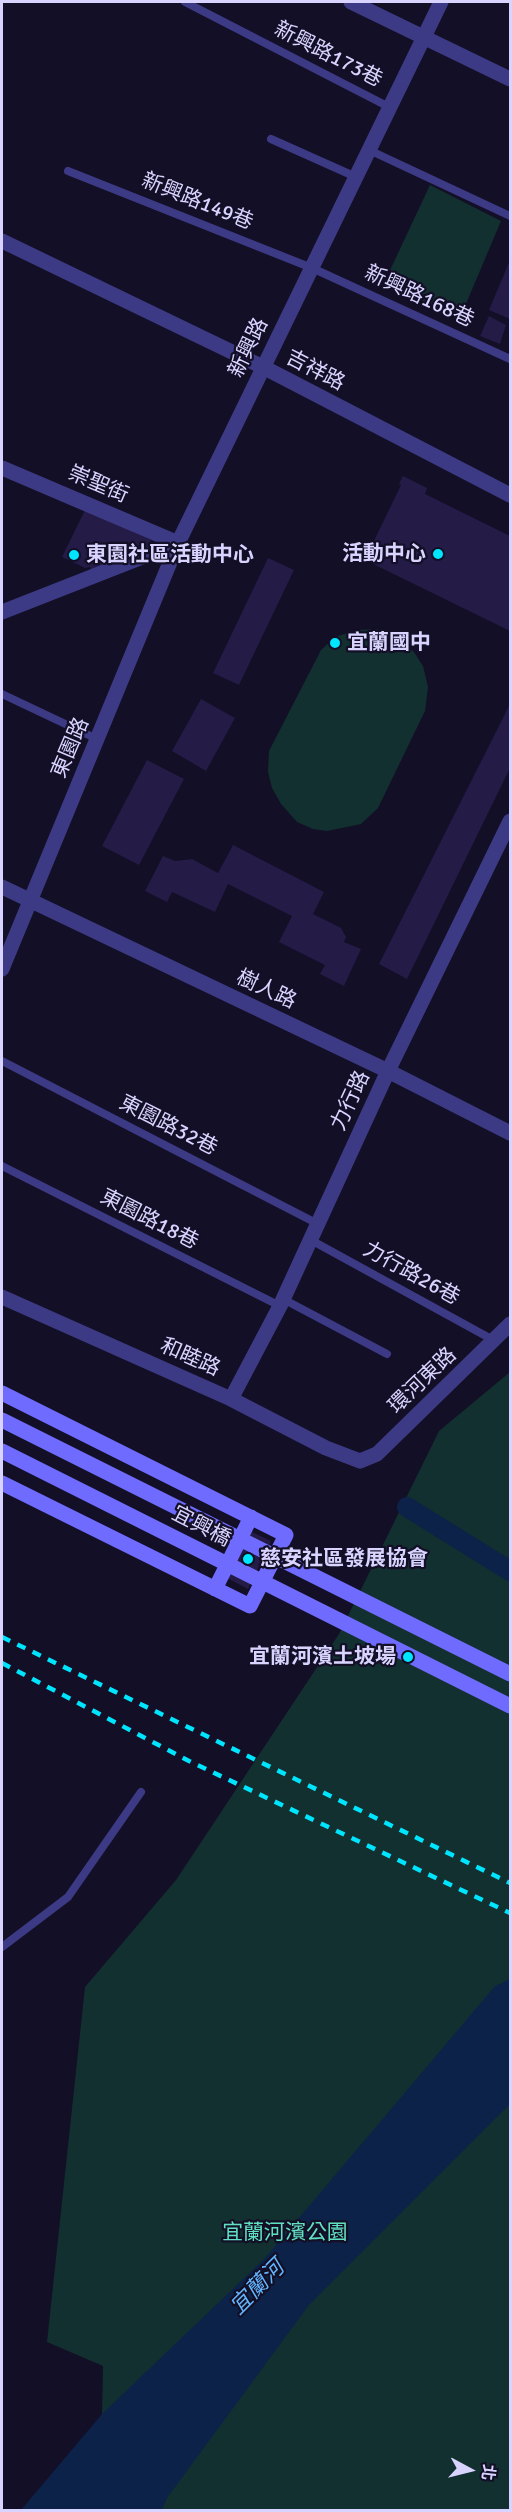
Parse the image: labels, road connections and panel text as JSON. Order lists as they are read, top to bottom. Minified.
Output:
{"streets":{"street":["新興路","吉祥路","崇聖街","東園路","樹人路","力行路","和睦路","環河東路","宜興橋"],"lane":["新興路173巷","新興路149巷","新興路168巷","東園路32巷","東園路18巷","力行路26巷"]},"crossings":[["新興路173巷","新興路"],["新興路149巷","新興路168巷"],["新興路149巷","新興路"],["新興路168巷","新興路"],["新興路","吉祥路"],["新興路","崇聖街"],["新興路","東園路"],["崇聖街","東園路"],["東園路","樹人路"],["樹人路","力行路"],["力行路","東園路32巷"],["力行路","東園路18巷"],["力行路","力行路26巷"],["力行路","和睦路"],["力行路26巷","環河東路"],["和睦路","環河東路"]],"water":["宜蘭河"],"parks":["宜蘭河濱公園"],"places":["活動中心","東園社區活動中心","宜蘭國中","慈安社區發展協會","宜蘭河濱土坡場"],"north":"right"}
